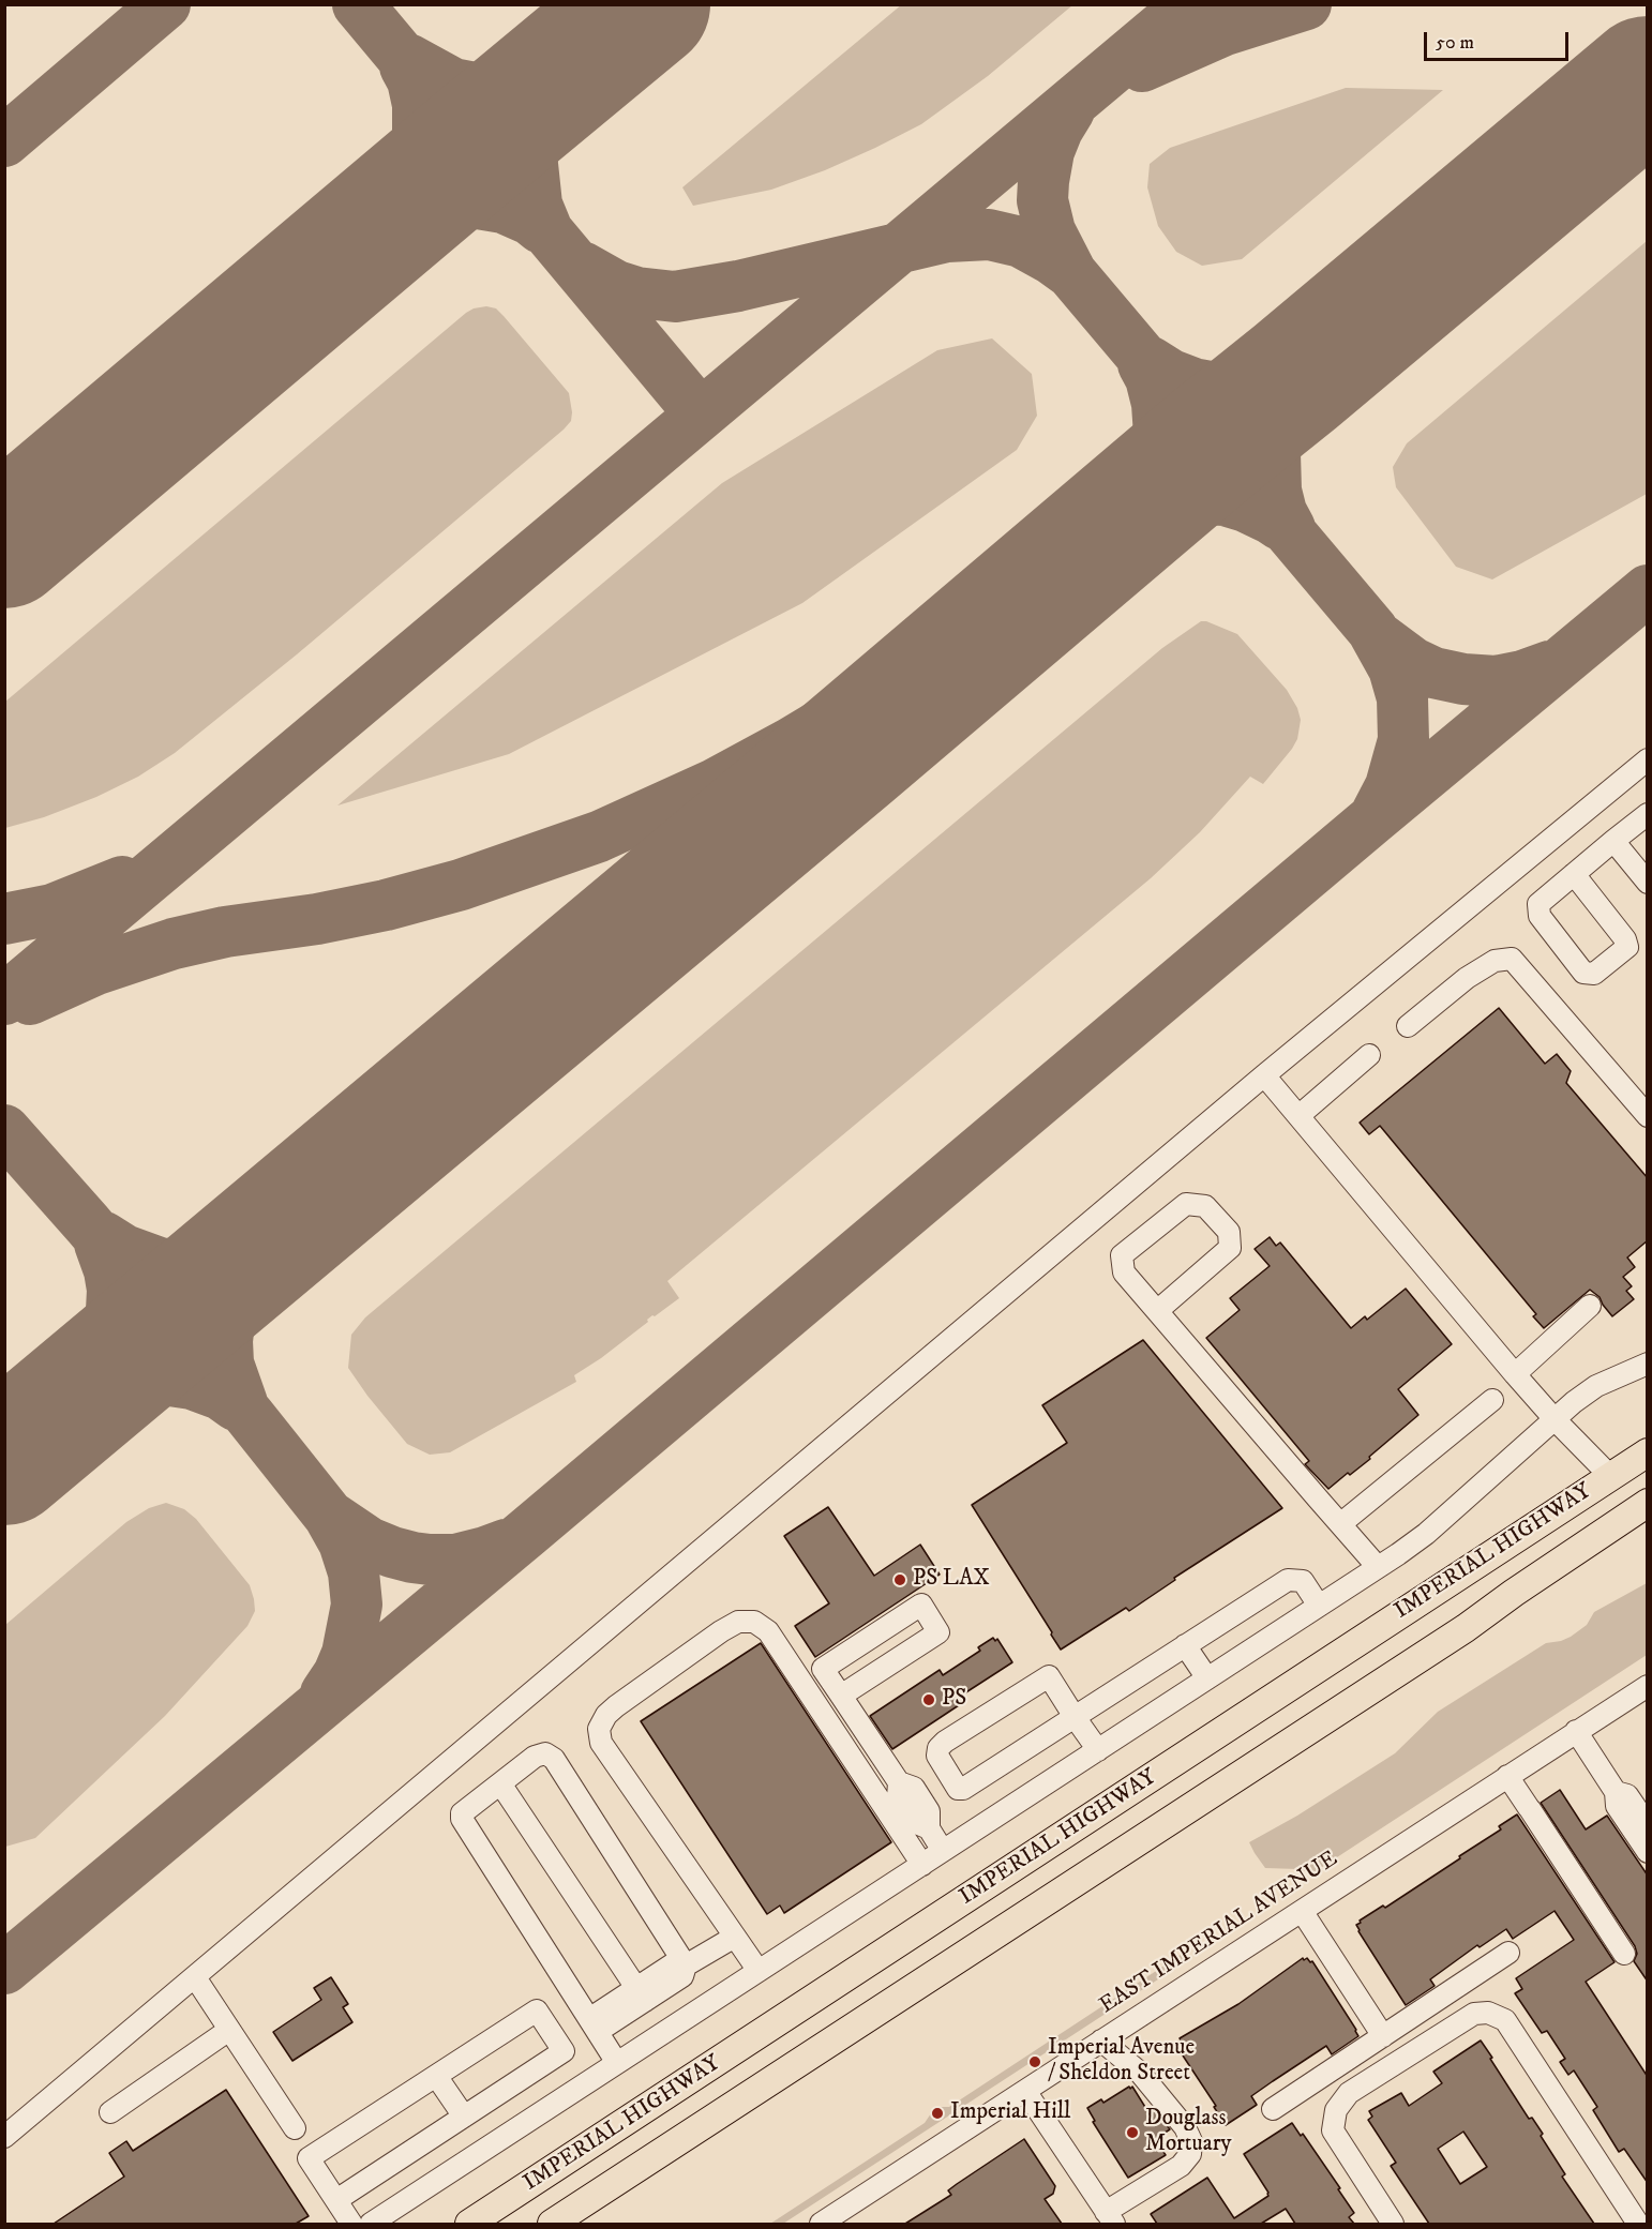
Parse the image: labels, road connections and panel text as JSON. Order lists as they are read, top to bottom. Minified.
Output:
{"streets":{"main road":["IMPERIAL HIGHWAY"],"street":["EAST IMPERIAL AVENUE"]},"places":["PS LAX","PS","Imperial Avenue / Sheldon Street","Imperial Hill","Douglass Mortuary"],"scale_bar":"50 m"}
